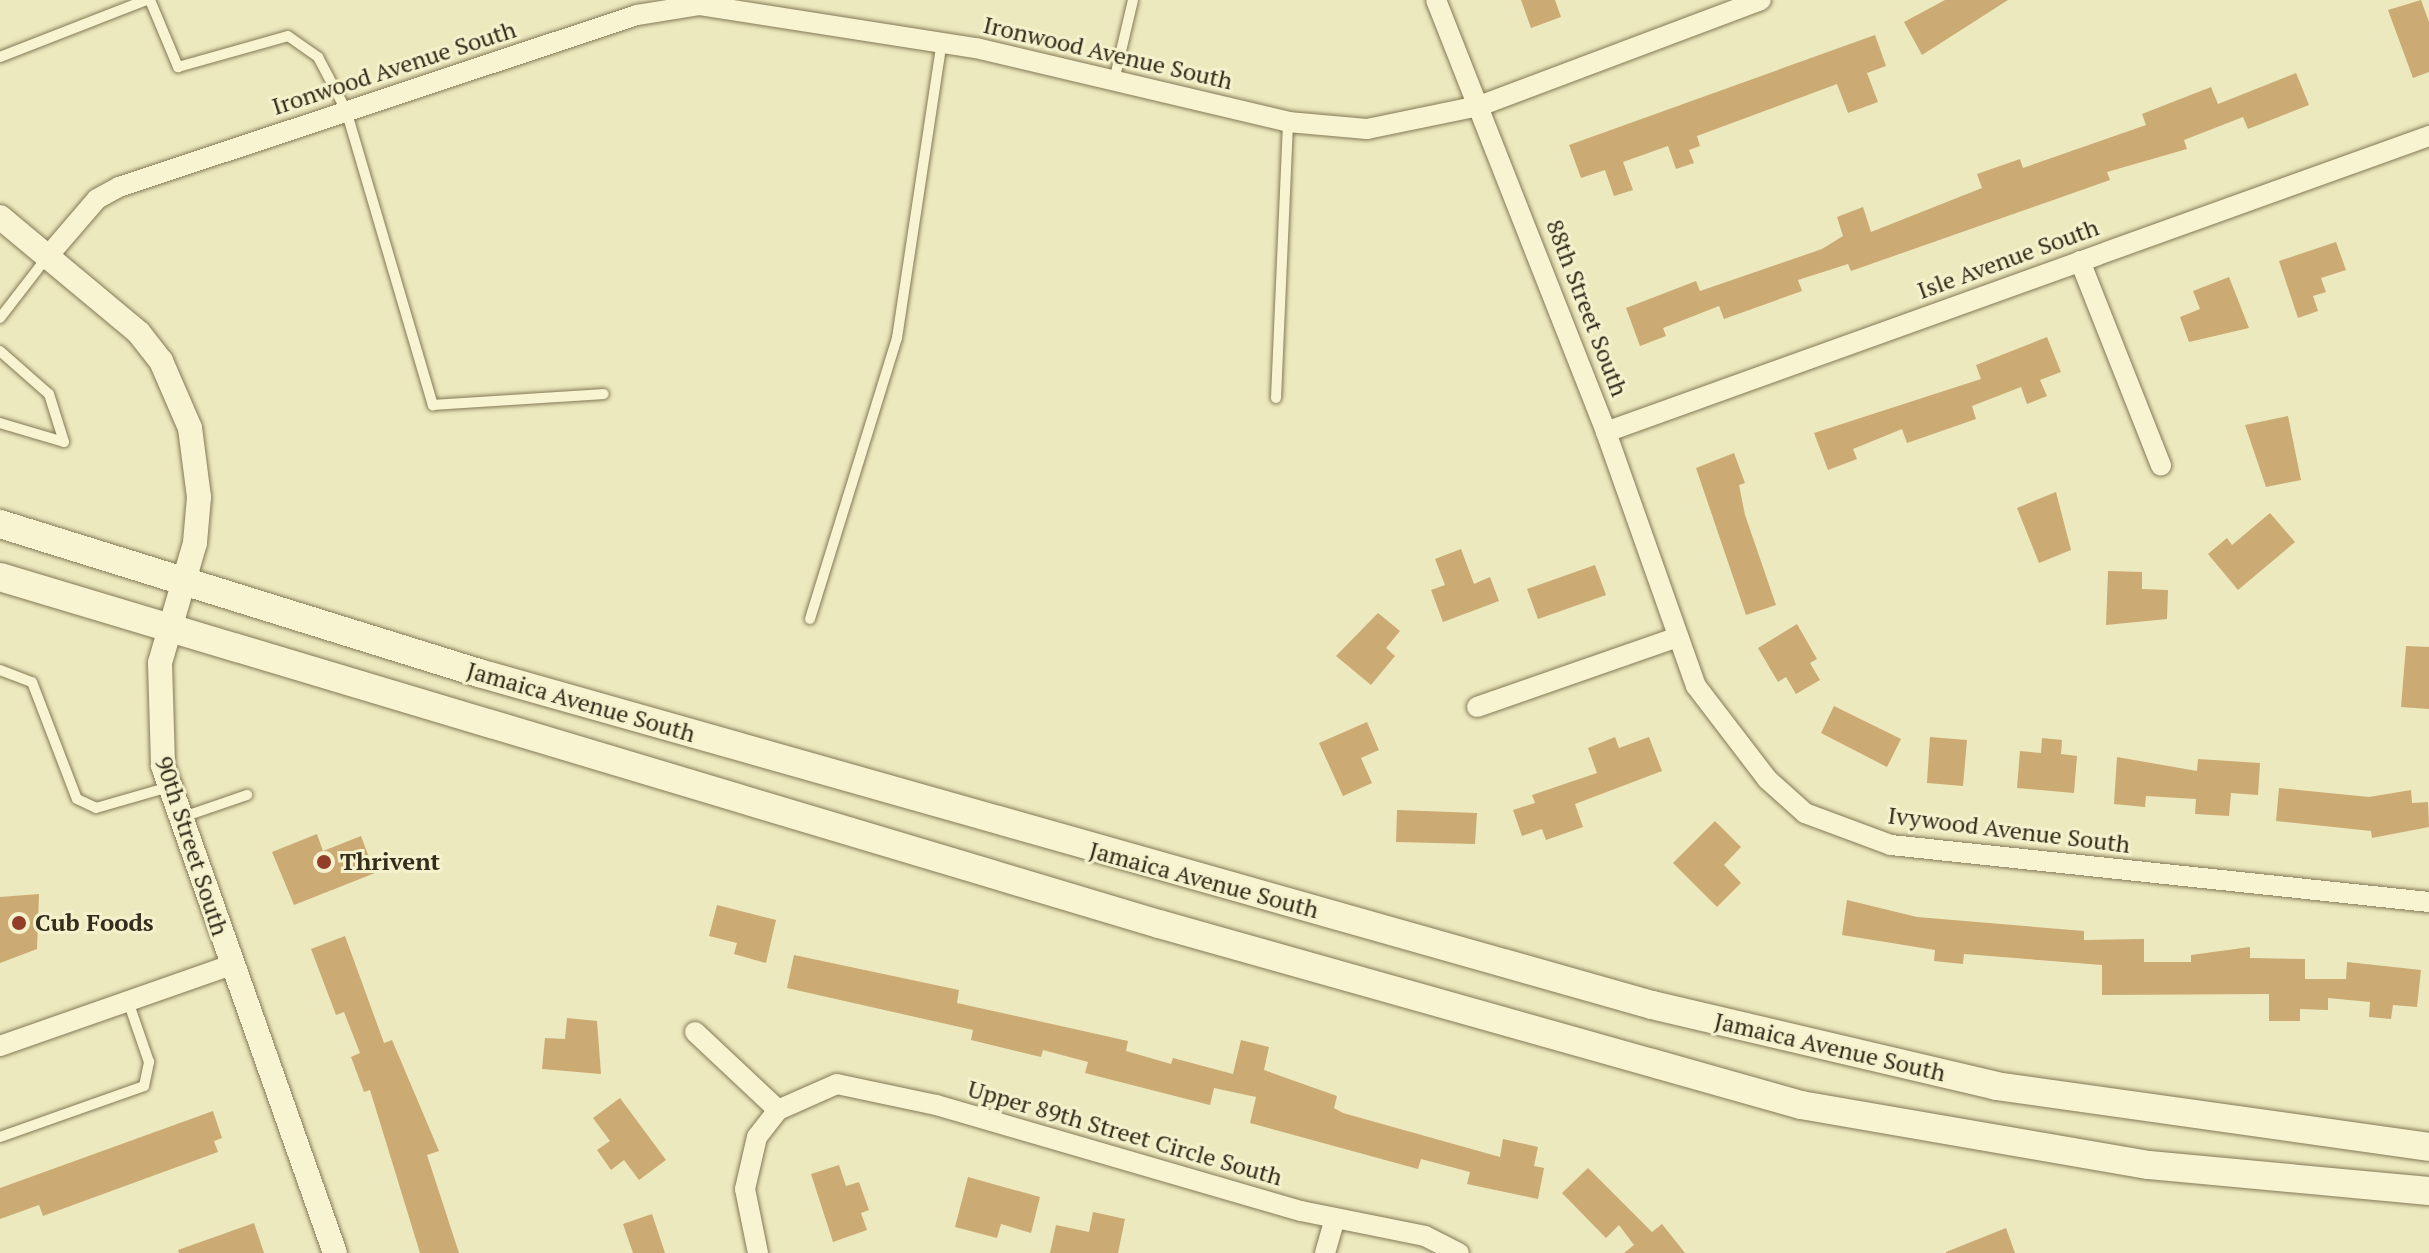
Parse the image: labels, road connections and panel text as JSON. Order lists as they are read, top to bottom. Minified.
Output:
{"streets":{"main road":["Jamaica Avenue South"],"street":["Ironwood Avenue South","Isle Avenue South","88th Street South","Ivywood Avenue South","90th Street South","Upper 89th Street Circle South"]},"crossings":[["Ironwood Avenue South","88th Street South"],["Ironwood Avenue South","90th Street South"],["Isle Avenue South","88th Street South"],["88th Street South","Ivywood Avenue South"],["Jamaica Avenue South","90th Street South"]],"places":["Thrivent","Cub Foods"]}
